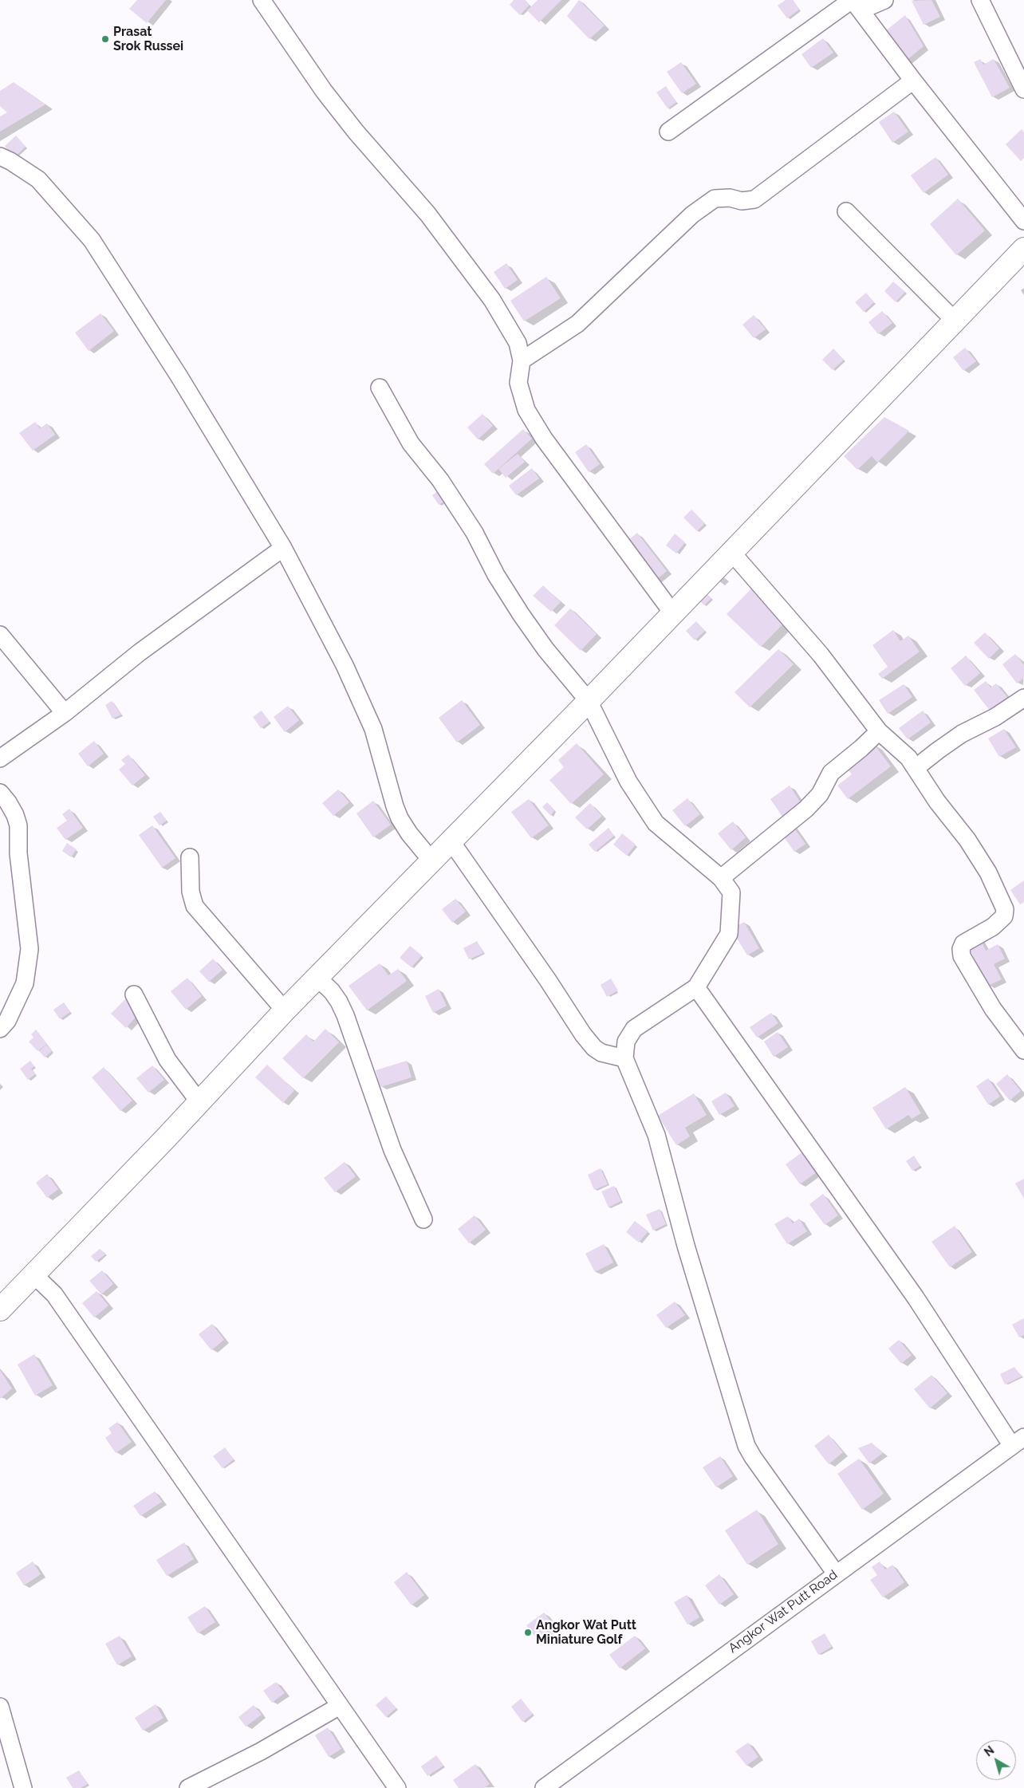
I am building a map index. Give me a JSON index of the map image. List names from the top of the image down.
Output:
{
  "streets": {
    "street": ["Angkor Wat Putt Road"]
  },
  "places": ["Prasat Srok Russei", "Angkor Wat Putt Miniature Golf"],
  "north": "top left"
}
